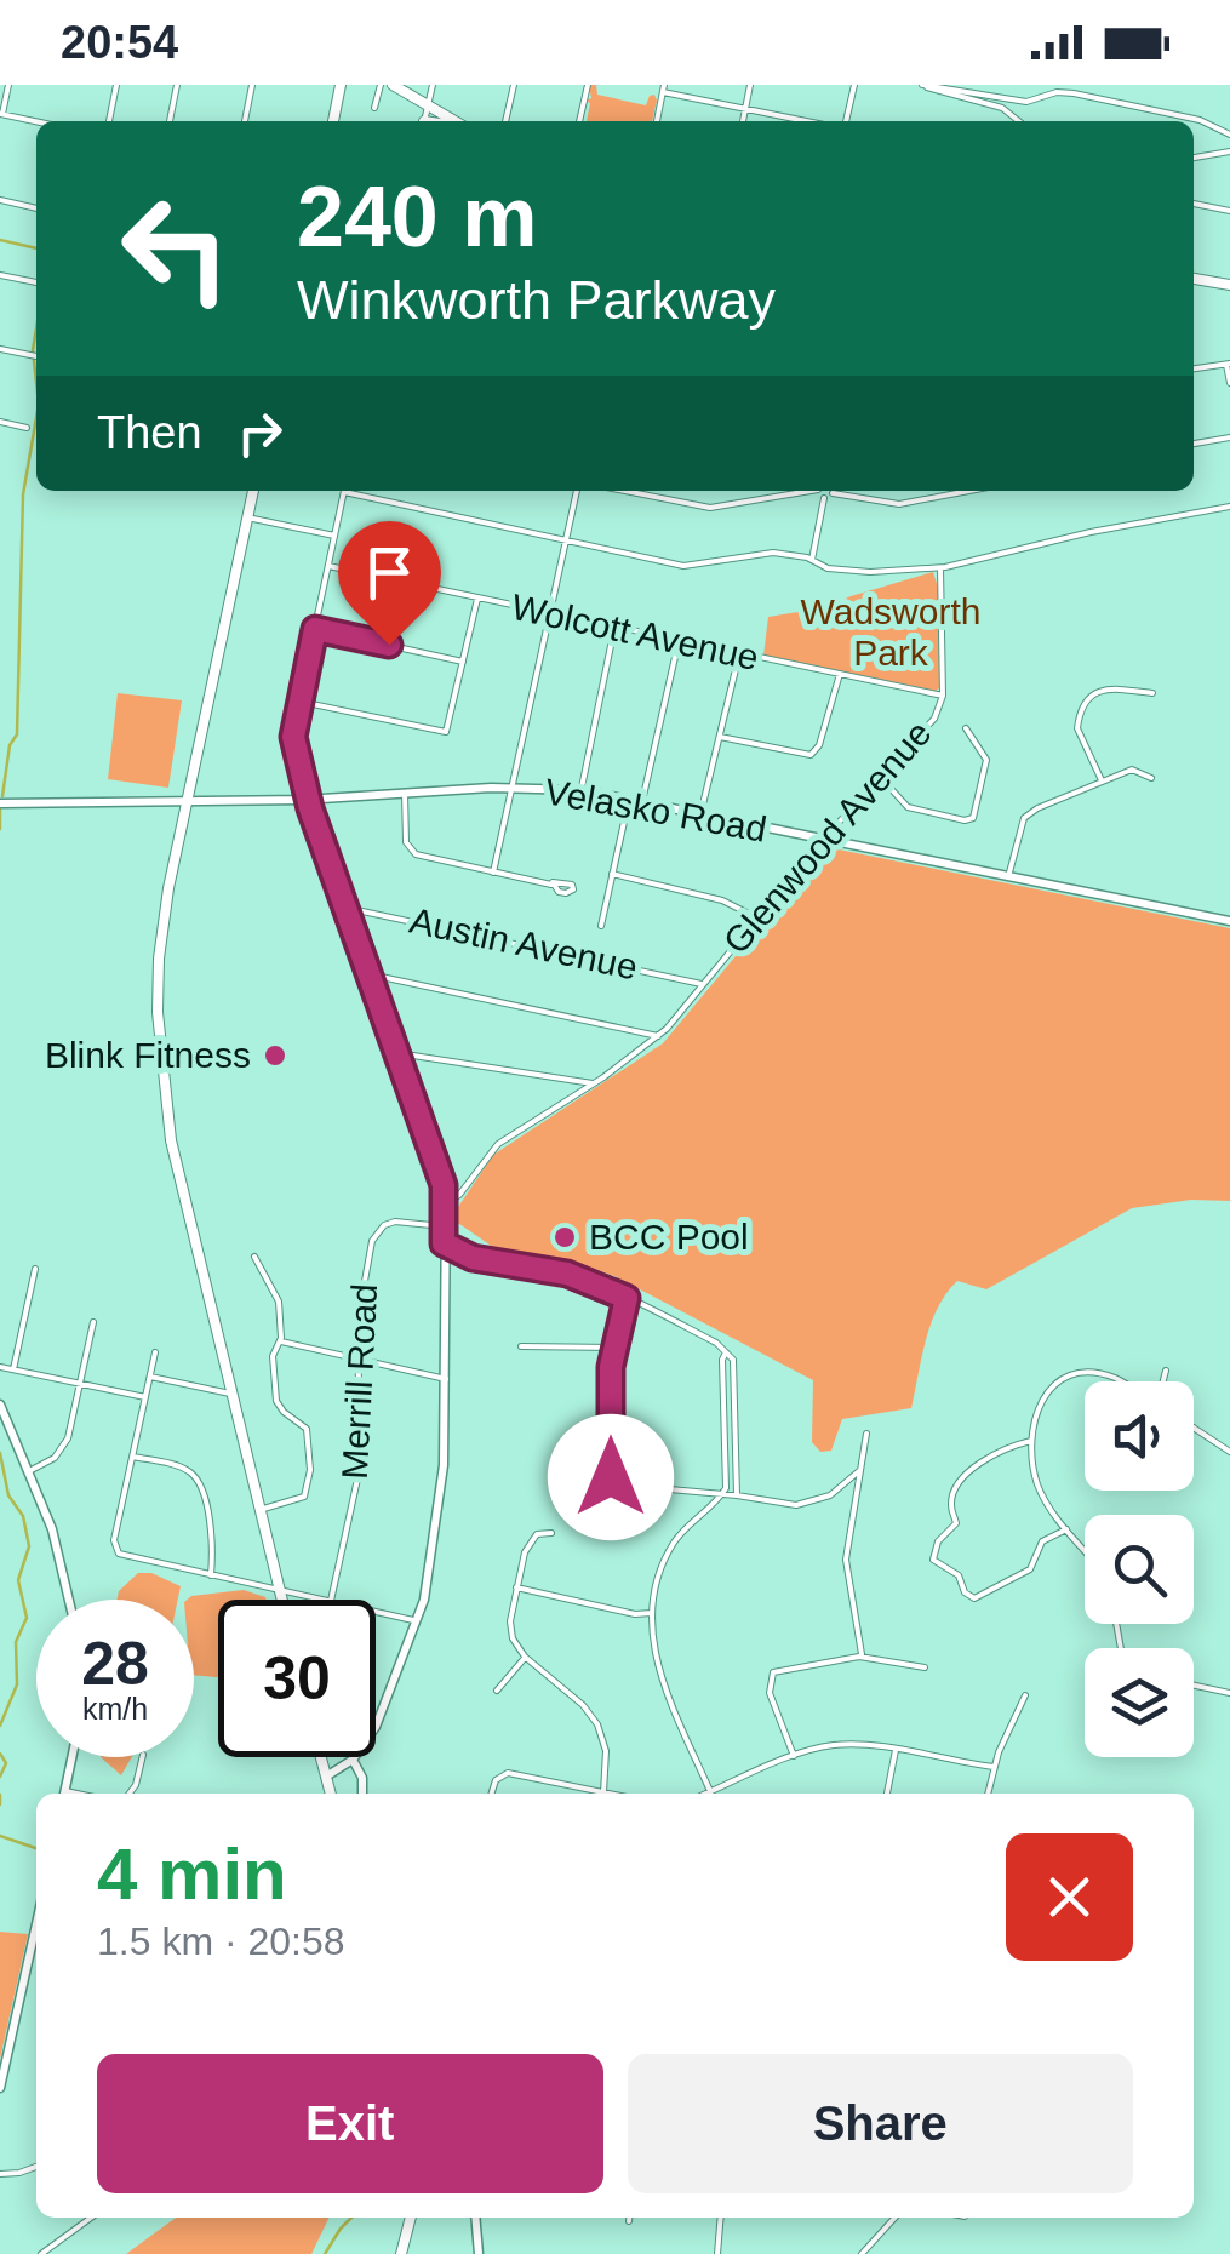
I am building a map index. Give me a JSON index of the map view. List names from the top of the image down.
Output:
{
  "streets": {
    "street": [
      "Wolcott Avenue",
      "Velasko Road",
      "Glenwood Avenue",
      "Austin Avenue",
      "Merrill Road"
    ]
  },
  "crossings": [
    ["Wolcott Avenue", "Glenwood Avenue"],
    ["Velasko Road", "Glenwood Avenue"],
    ["Glenwood Avenue", "Austin Avenue"]
  ],
  "parks": ["Wadsworth Park"],
  "places": ["Blink Fitness", "BCC Pool"],
  "page": {
    "status": "20:54",
    "turn": ["240 m", "Winkworth Parkway"],
    "then": "Then",
    "speed": "28 km/h",
    "limit": "30",
    "heading": ["4 min", "1.5 km · 20:58"],
    "buttons": ["Exit", "Share"]
  }
}
